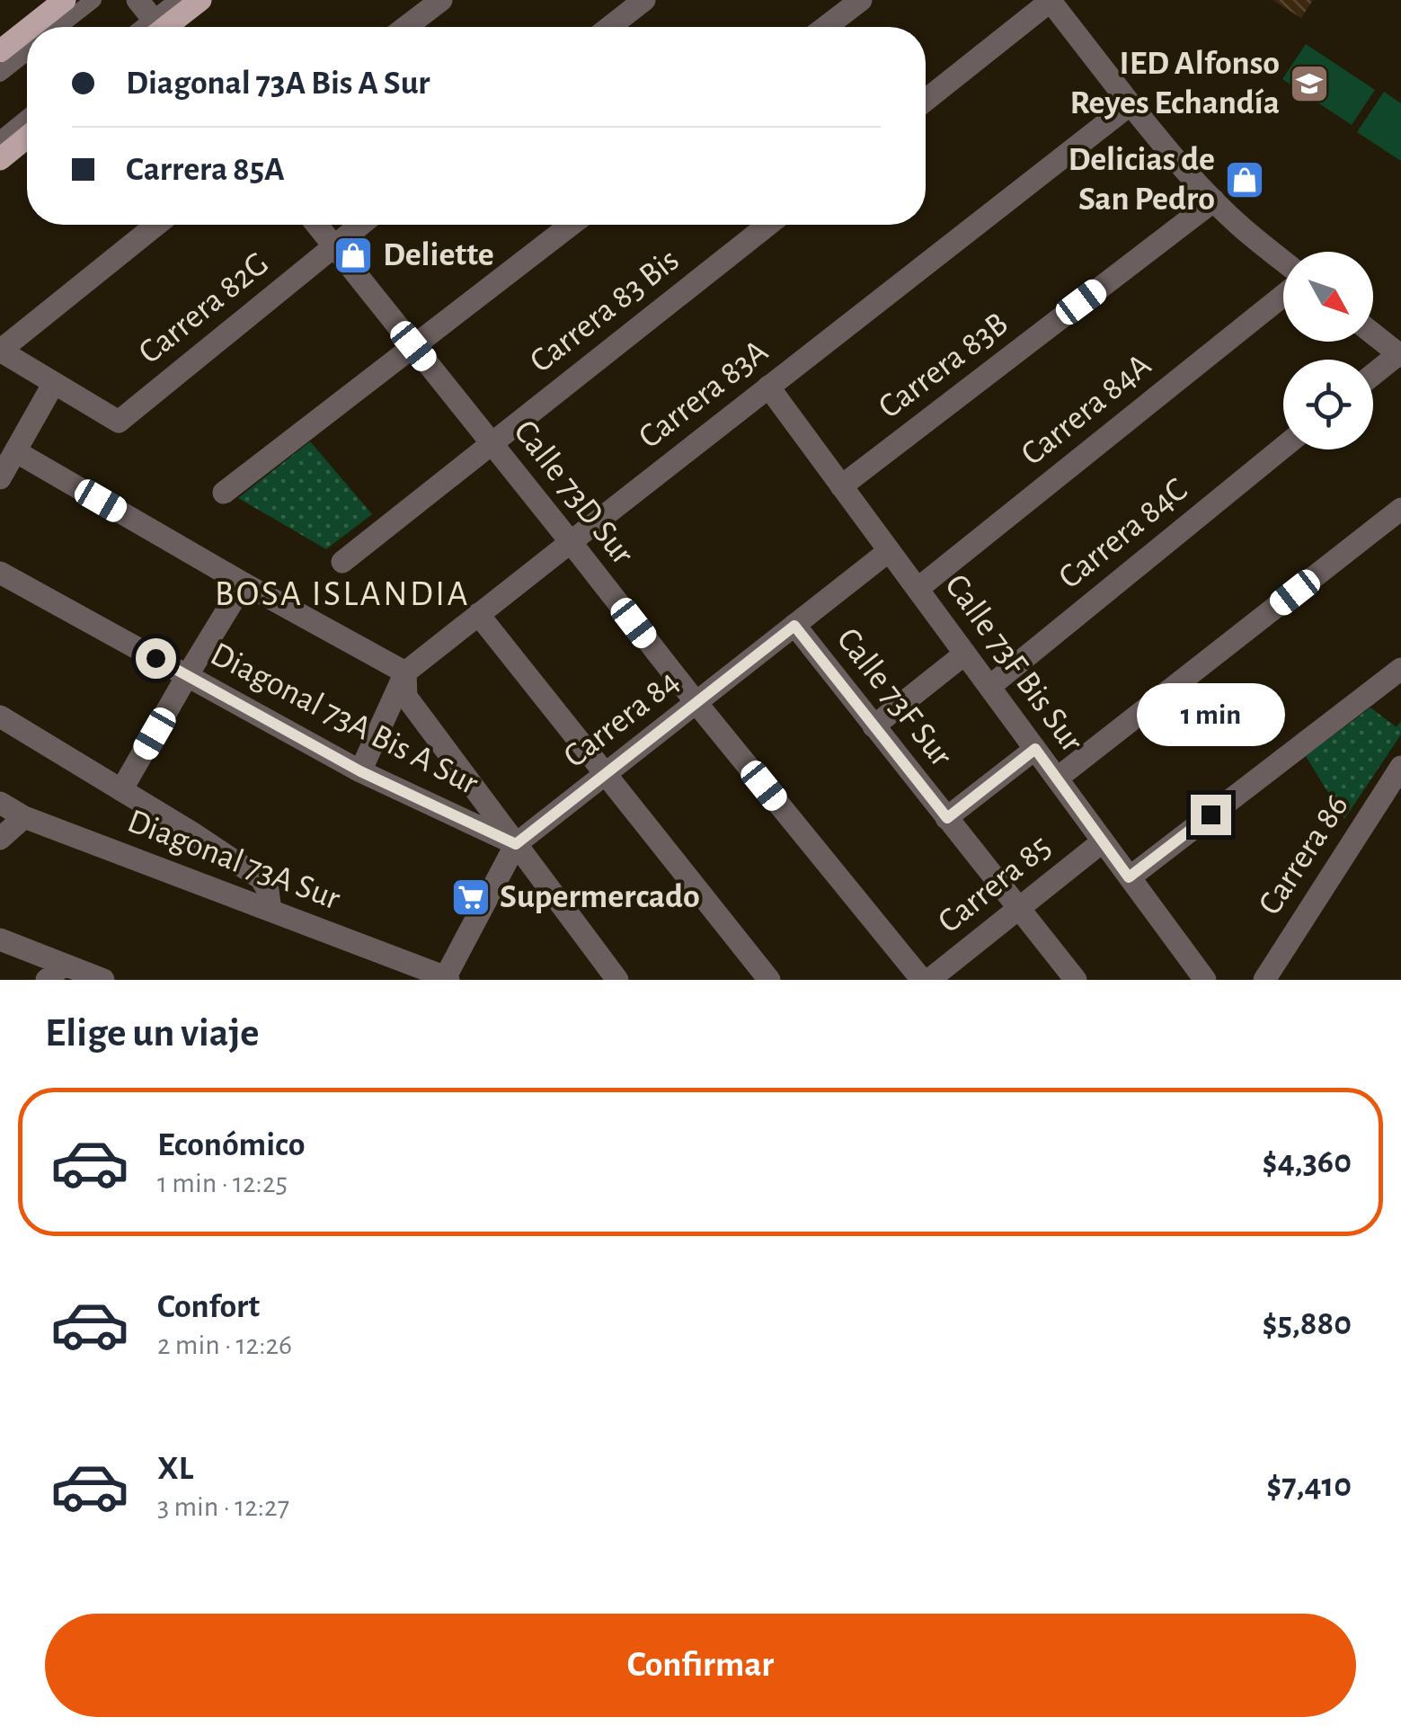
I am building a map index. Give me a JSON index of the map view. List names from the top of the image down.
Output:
{
  "streets": {
    "street": [
      "Carrera 82G",
      "Carrera 83 Bis",
      "Carrera 83B",
      "Carrera 83A",
      "Carrera 84A",
      "Calle 73D Sur",
      "Carrera 84C",
      "Calle 73F Bis Sur",
      "Calle 73F Sur",
      "Diagonal 73A Bis A Sur",
      "Carrera 84",
      "Carrera 86",
      "Diagonal 73A Sur",
      "Carrera 85"
    ]
  },
  "crossings": [
    ["Carrera 82G", "Calle 73D Sur"],
    ["Carrera 83 Bis", "Calle 73D Sur"],
    ["Carrera 83B", "Calle 73F Bis Sur"],
    ["Carrera 83A", "Calle 73D Sur"],
    ["Carrera 83A", "Calle 73F Bis Sur"],
    ["Carrera 83A", "Diagonal 73A Bis A Sur"],
    ["Carrera 84A", "Calle 73F Bis Sur"],
    ["Calle 73D Sur", "Carrera 84"],
    ["Carrera 84C", "Calle 73F Bis Sur"],
    ["Calle 73F Bis Sur", "Carrera 84"],
    ["Calle 73F Bis Sur", "Carrera 85"],
    ["Calle 73F Sur", "Carrera 84"],
    ["Calle 73F Sur", "Carrera 85"],
    ["Diagonal 73A Bis A Sur", "Carrera 84"],
    ["Carrera 84", "Diagonal 73A Sur"]
  ],
  "districts": ["BOSA ISLANDIA"],
  "places": {
    "school or university": ["IED Alfonso Reyes Echandía"],
    "shop": ["Delicias de San Pedro", "Deliette"],
    "supermarket": ["Supermercado"]
  },
  "north": "bottom right",
  "page": {
    "banner": ["Diagonal 73A Bis A Sur", "Carrera 85A"],
    "bubble": "1 min",
    "heading": "Elige un viaje",
    "list": [
      {
        "name": "Económico",
        "note": "1 min · 12:25",
        "value": "$4,360"
      },
      {
        "name": "Confort",
        "note": "2 min · 12:26",
        "value": "$5,880"
      },
      {
        "name": "XL",
        "note": "3 min · 12:27",
        "value": "$7,410"
      }
    ],
    "buttons": "Confirmar"
  }
}
